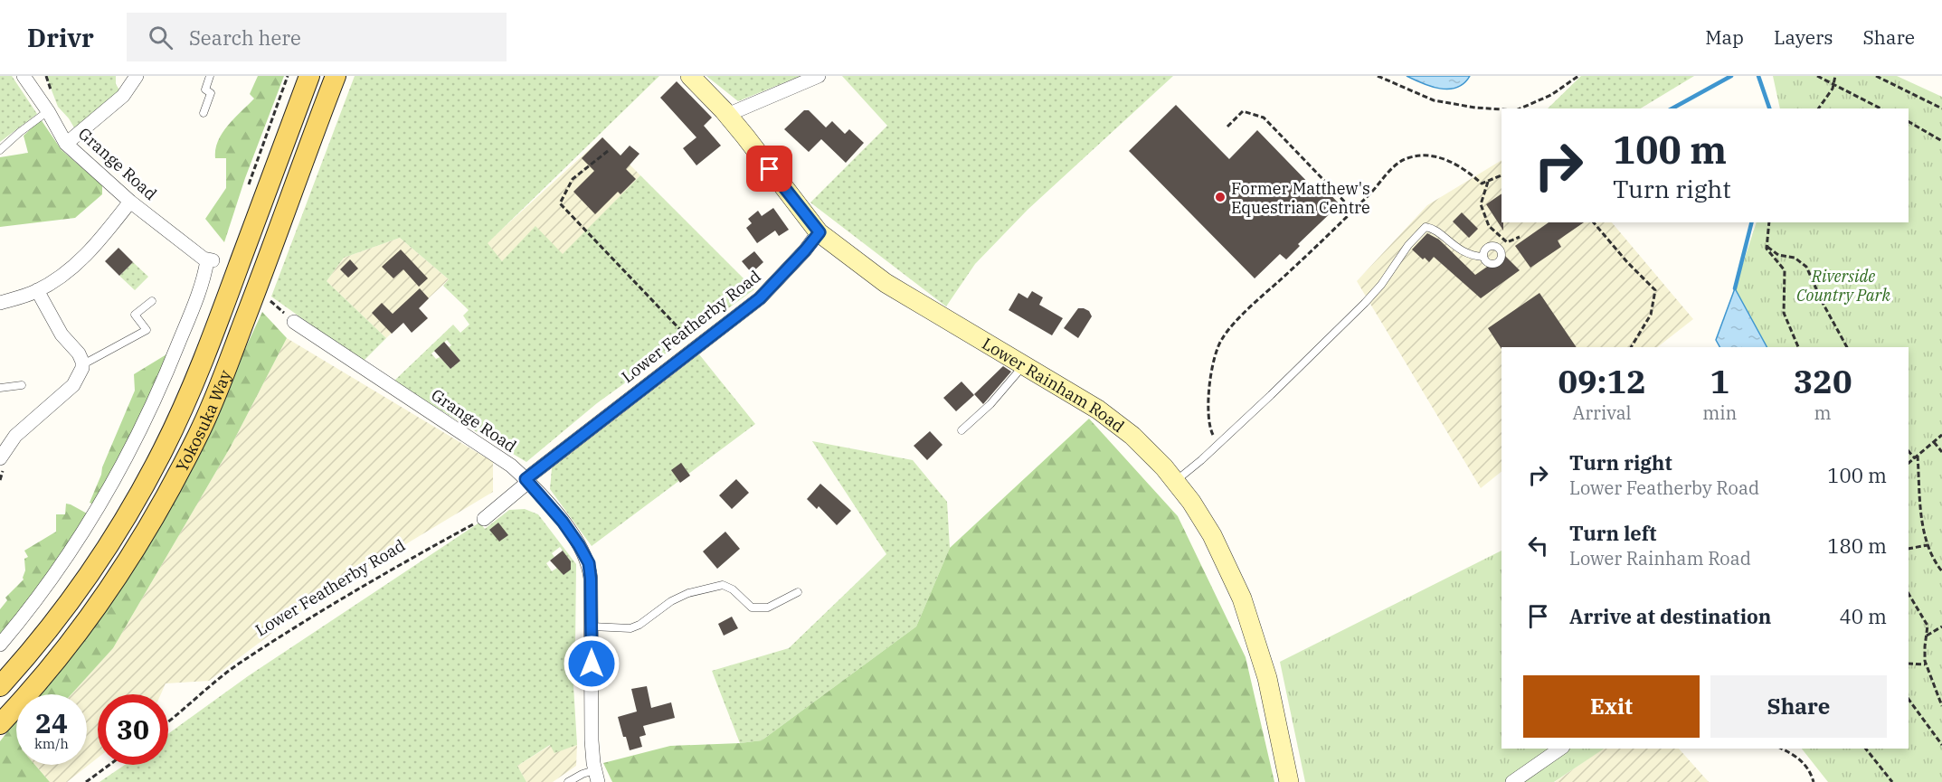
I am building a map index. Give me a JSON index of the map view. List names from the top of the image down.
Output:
{
  "streets": {
    "main road": ["Lower Rainham Road", "Yokosuka Way"],
    "street": ["Grange Road", "Lower Featherby Road"]
  },
  "crossings": [
    ["Grange Road", "Lower Featherby Road"],
    ["Lower Featherby Road", "Lower Rainham Road"]
  ],
  "parks": ["Riverside Country Park"],
  "places": ["Former Matthew's Equestrian Centre"],
  "page": {
    "header": "Drivr",
    "search": "Search here",
    "nav": ["Map", "Layers", "Share"],
    "turn": ["100 m", "Turn right"],
    "eta": [
      "09:12",
      "Arrival",
      "1",
      "min",
      "320",
      "m"
    ],
    "list": [
      {
        "name": "Turn right",
        "note": "Lower Featherby Road",
        "value": "100 m"
      },
      {
        "name": "Turn left",
        "note": "Lower Rainham Road",
        "value": "180 m"
      },
      {
        "name": "Arrive at destination",
        "value": "40 m"
      }
    ],
    "buttons": ["Exit", "Share"],
    "speed": "24 km/h",
    "limit": "30"
  }
}
